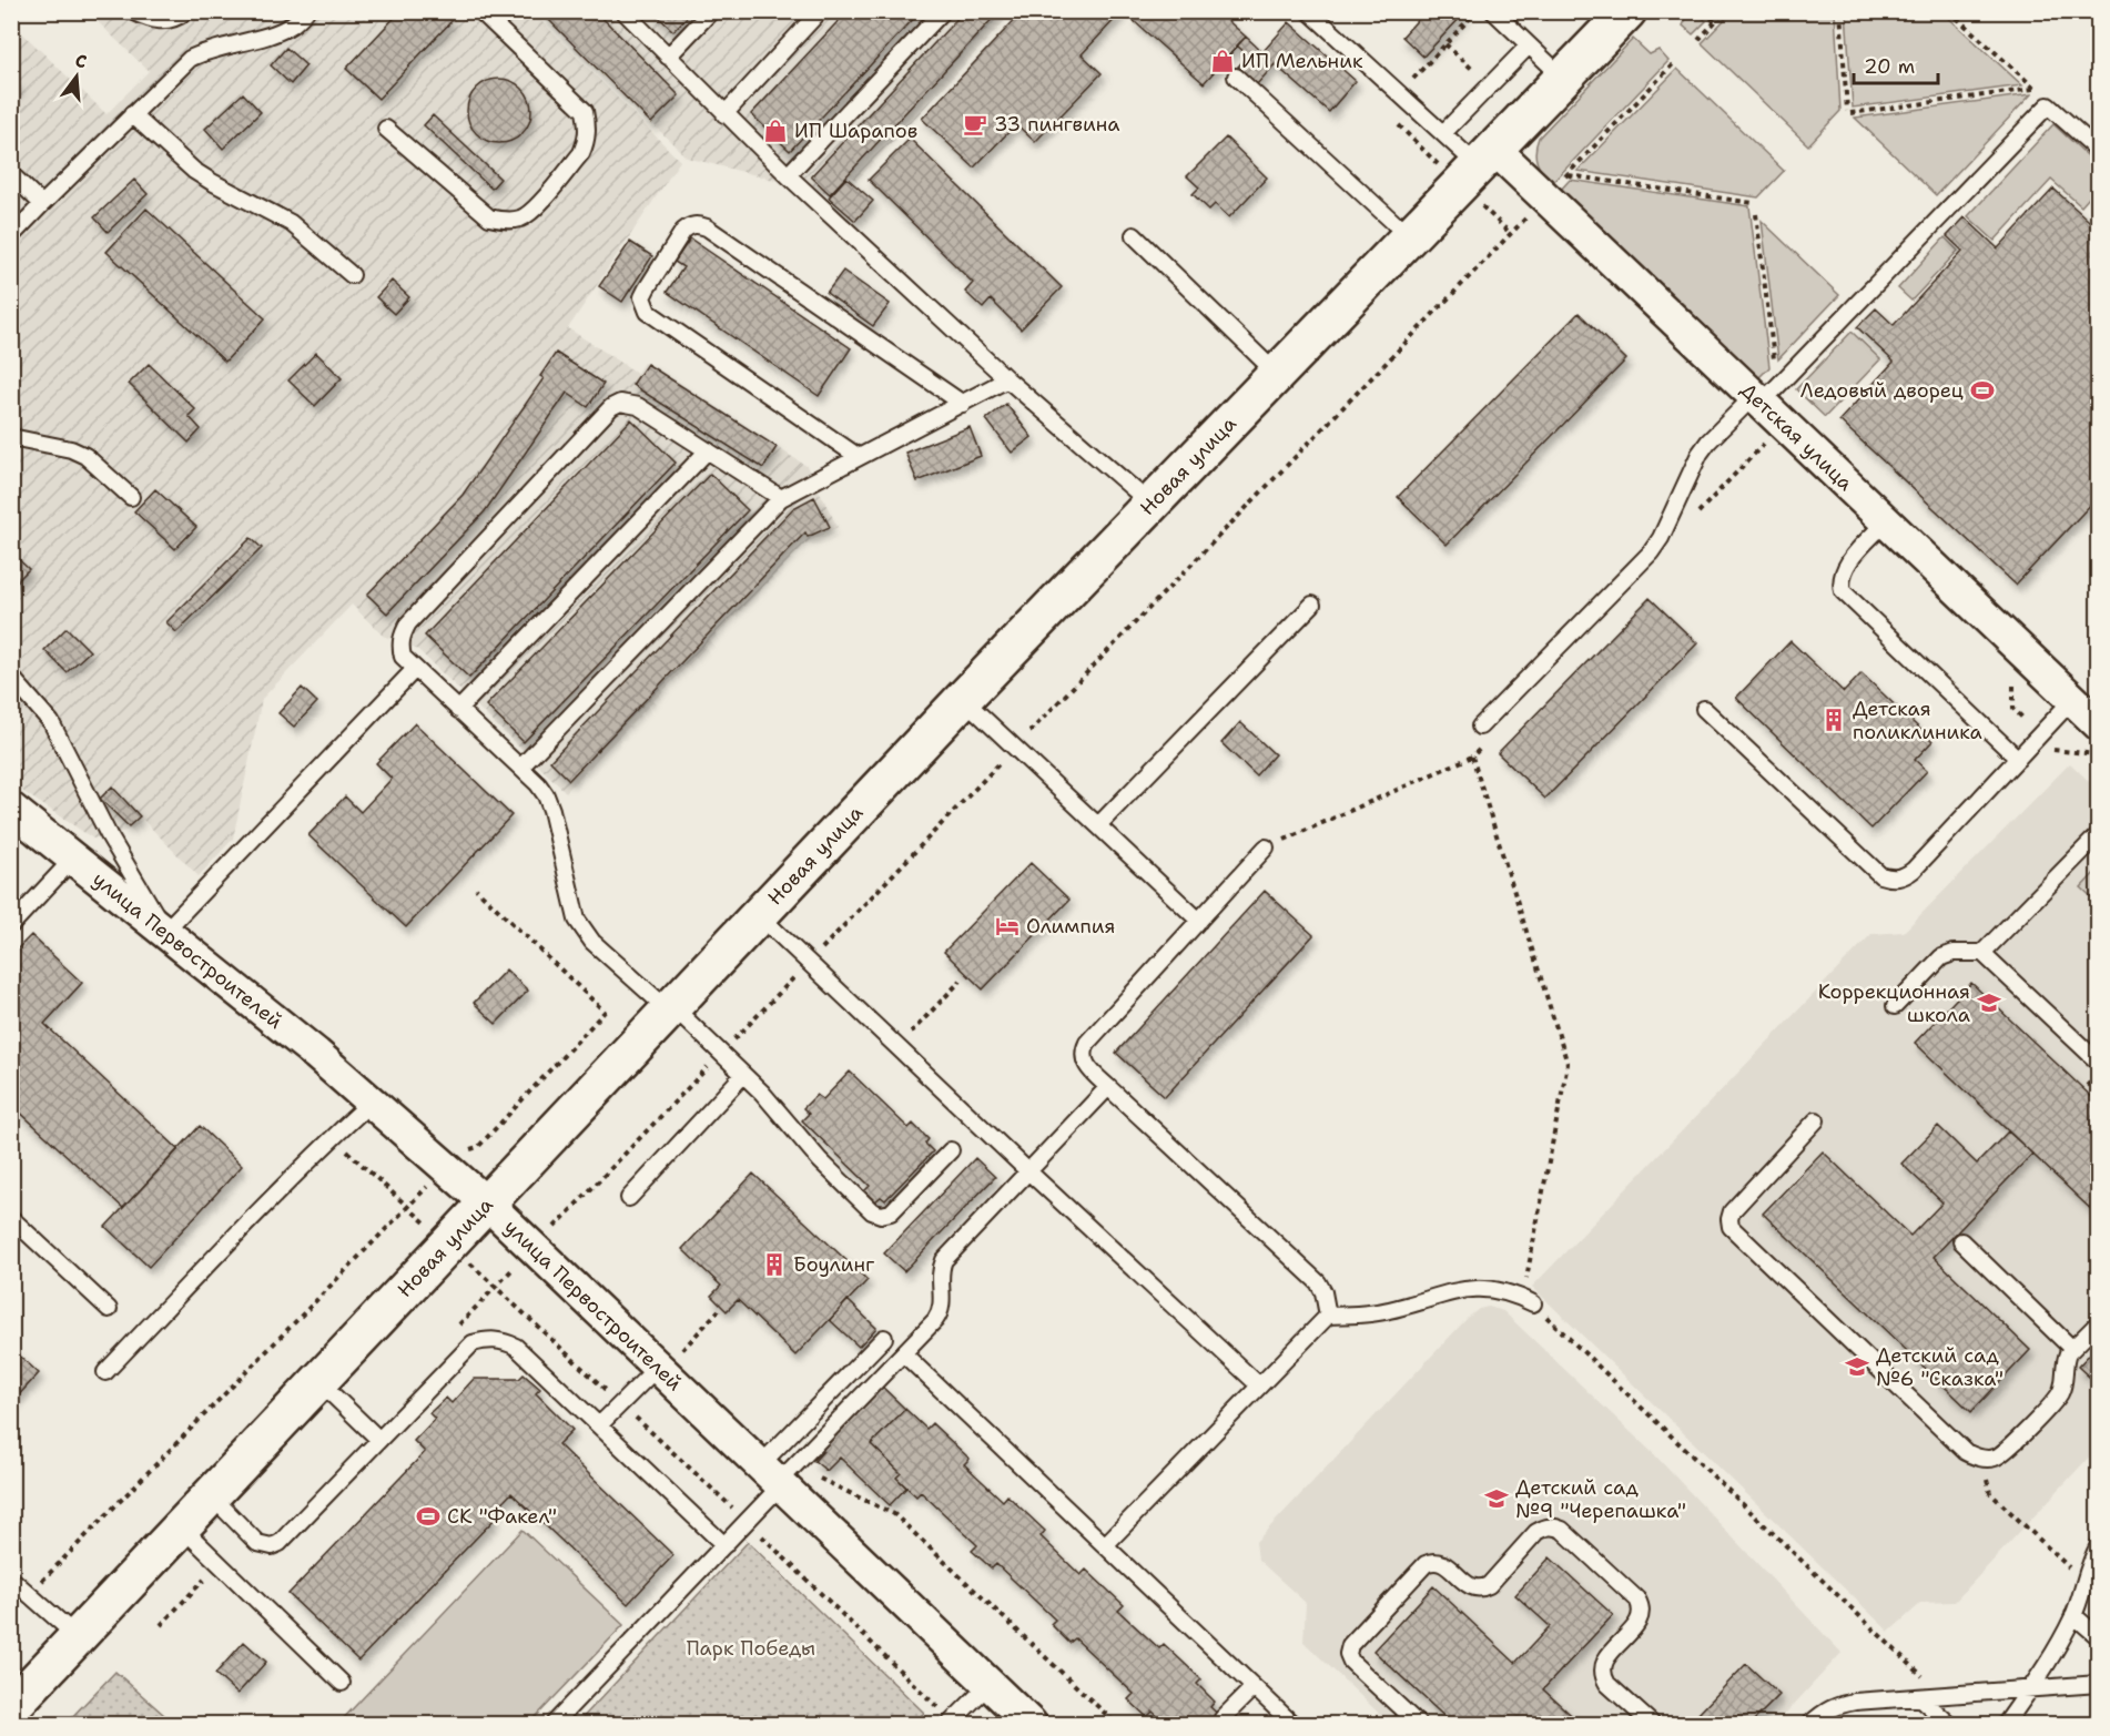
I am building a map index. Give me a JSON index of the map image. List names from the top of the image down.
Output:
{
  "streets": {
    "street": ["Детская улица", "Новая улица", "улица Первостроителей"]
  },
  "crossings": [
    ["Детская улица", "Новая улица"],
    ["Новая улица", "улица Первостроителей"]
  ],
  "parks": ["Парк Победы"],
  "places": {
    "shop": ["ИП Мельник", "ИП Шарапов"],
    "cafe": ["33 пингвина"],
    "sports": ["Ледовый дворец", "СК \"Факел\""],
    "building": ["Детская поликлиника", "Боулинг"],
    "hotel": ["Олимпия"],
    "school or university": ["Коррекционная школа", "Детский сад №6 \"Сказка\"", "Детский сад №9 \"Черепашка\""]
  },
  "scale_bar": "20 m",
  "north": "top"
}
